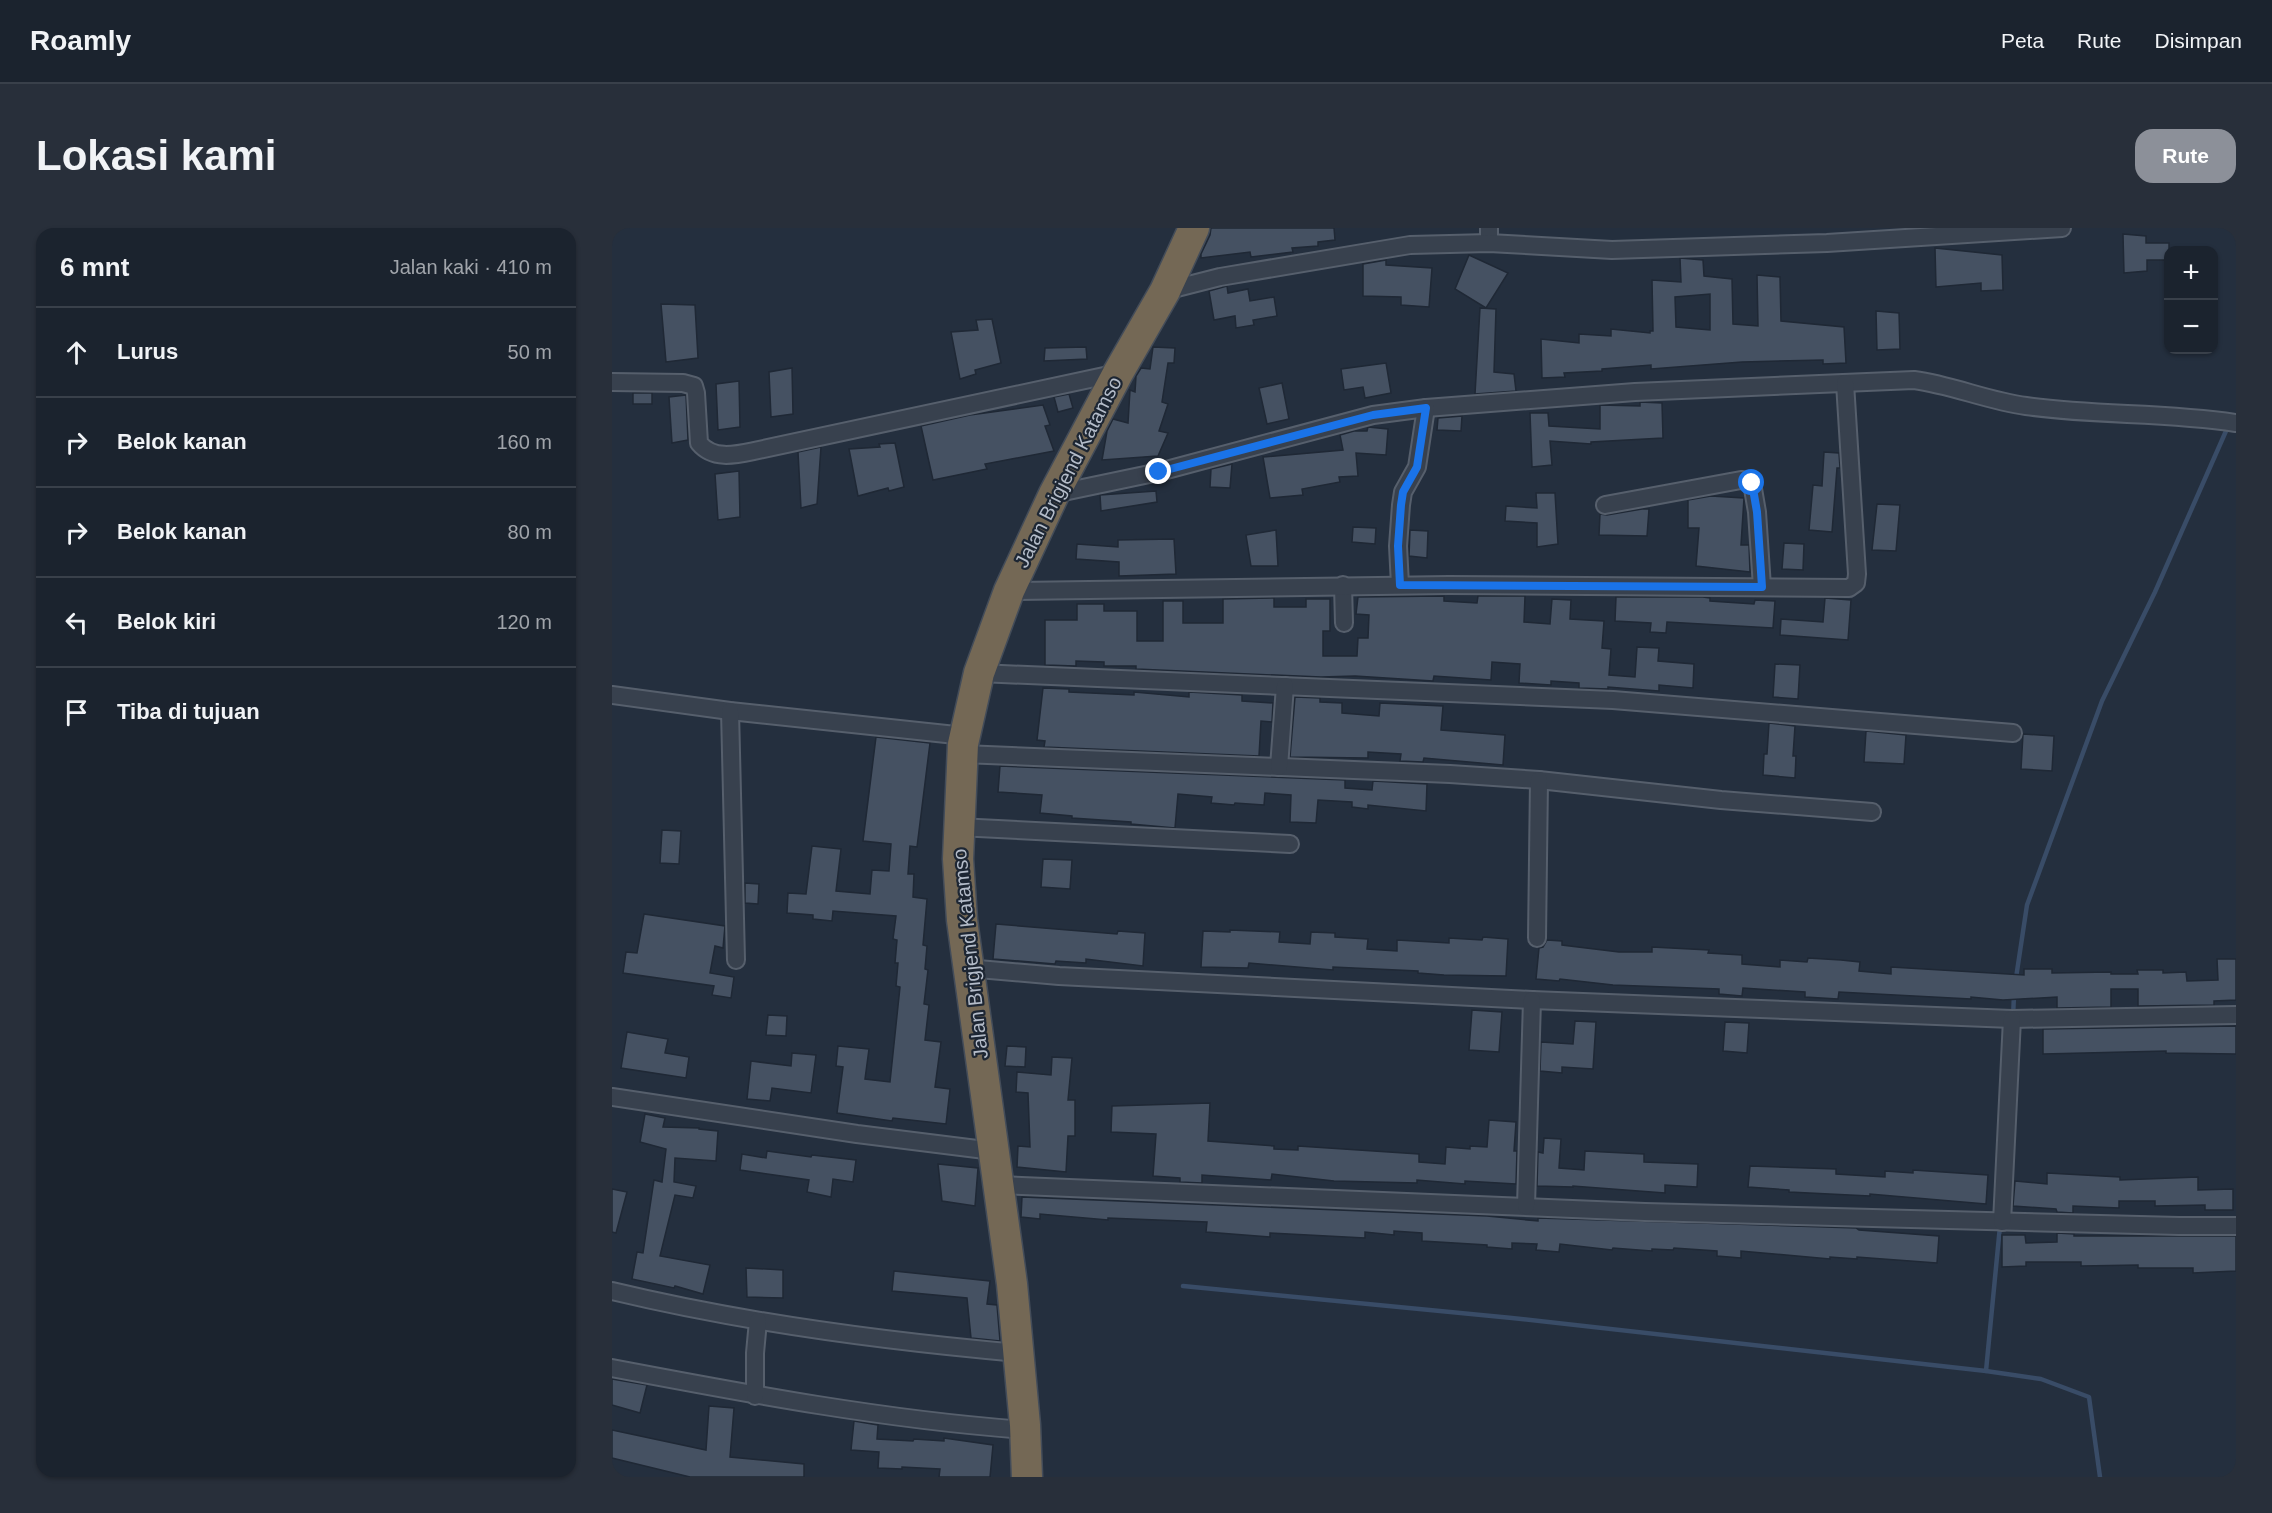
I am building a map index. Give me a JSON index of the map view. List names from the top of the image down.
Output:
{
  "streets": {
    "highway": ["Jalan Brigjend Katamso"]
  },
  "page": {
    "header": "Roamly",
    "nav": ["Peta", "Rute", "Disimpan"],
    "buttons": "Rute",
    "title": "Lokasi kami",
    "heading": ["6 mnt", "Jalan kaki · 410 m"],
    "map_buttons": ["+", "−"],
    "list": [
      ["Lurus", "50 m"],
      ["Belok kanan", "160 m"],
      ["Belok kanan", "80 m"],
      ["Belok kiri", "120 m"],
      "Tiba di tujuan"
    ]
  }
}
